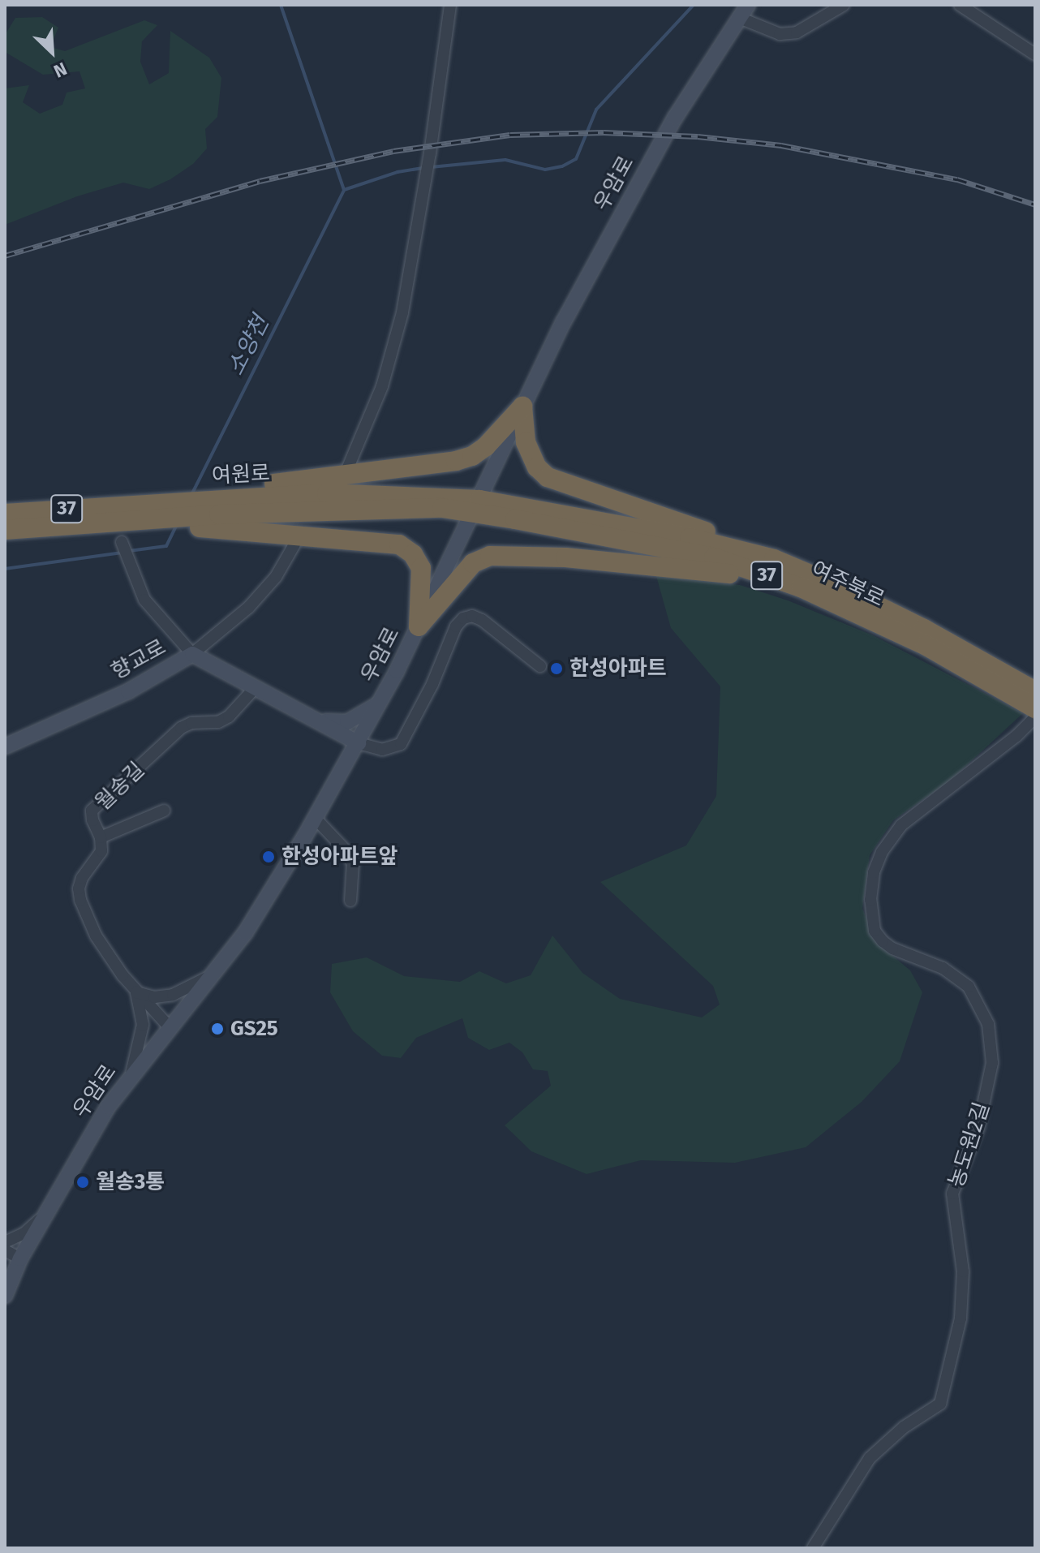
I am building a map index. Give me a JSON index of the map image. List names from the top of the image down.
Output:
{
  "streets": {
    "highway": ["여원로", "37", "여주북로"],
    "main road": ["우암로", "향교로"],
    "street": ["월송길", "농도원2길"]
  },
  "crossings": [
    ["우암로", "여원로"],
    ["우암로", "여주북로"],
    ["우암로", "향교로"],
    ["우암로", "월송길"],
    ["여원로", "여주북로"],
    ["향교로", "월송길"]
  ],
  "water": ["소양천"],
  "places": [
    "한성아파트",
    "한성아파트앞",
    "GS25",
    "월송3통"
  ],
  "north": "bottom right"
}
